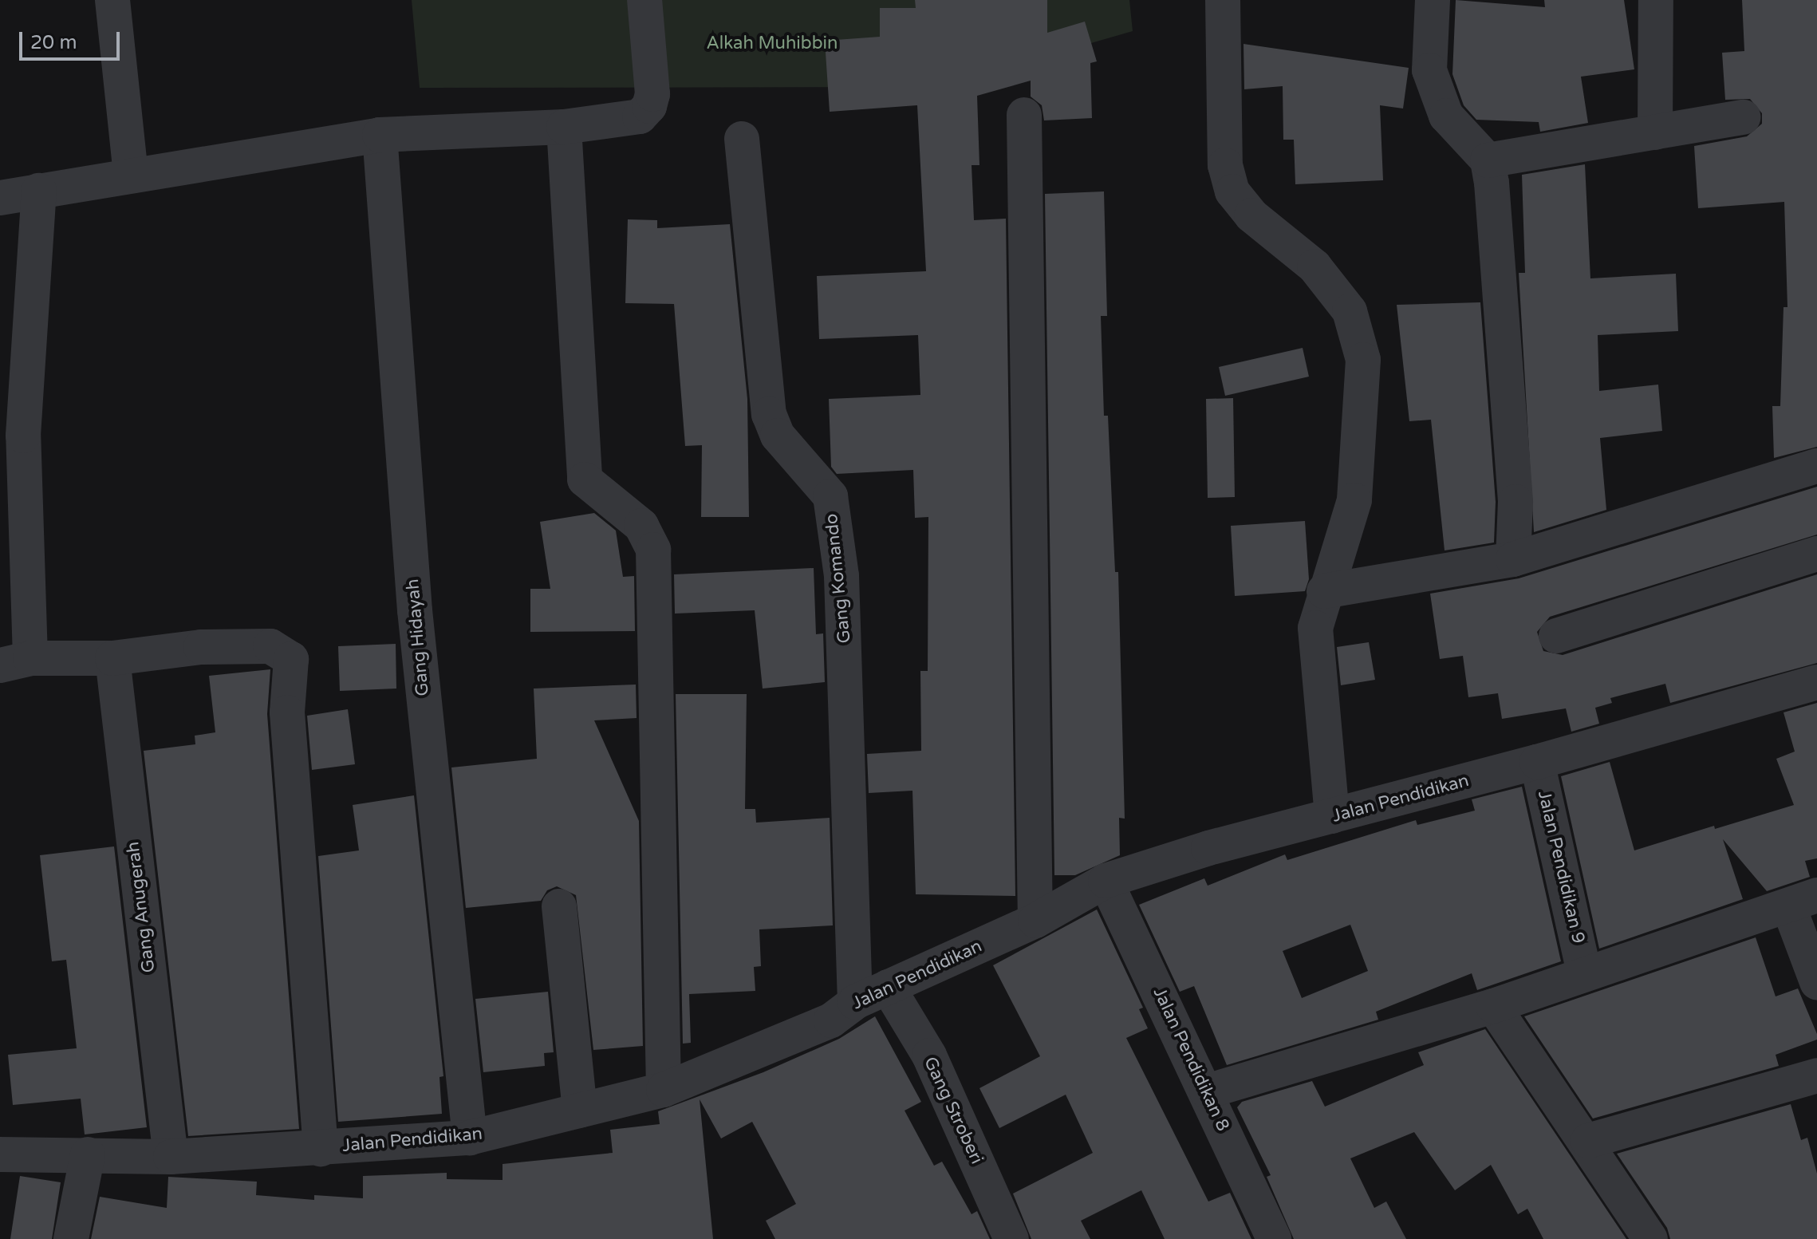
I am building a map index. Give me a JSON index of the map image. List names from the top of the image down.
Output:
{
  "streets": {
    "street": [
      "Gang Komando",
      "Gang Hidayah",
      "Jalan Pendidikan",
      "Jalan Pendidikan 9",
      "Gang Anugerah",
      "Jalan Pendidikan 8",
      "Gang Stroberi"
    ]
  },
  "crossings": [
    ["Gang Komando", "Jalan Pendidikan"],
    ["Gang Hidayah", "Jalan Pendidikan"],
    ["Jalan Pendidikan", "Jalan Pendidikan 9"],
    ["Jalan Pendidikan", "Gang Anugerah"],
    ["Jalan Pendidikan", "Jalan Pendidikan 8"],
    ["Jalan Pendidikan", "Gang Stroberi"]
  ],
  "parks": ["Alkah Muhibbin"],
  "scale_bar": "20 m"
}
